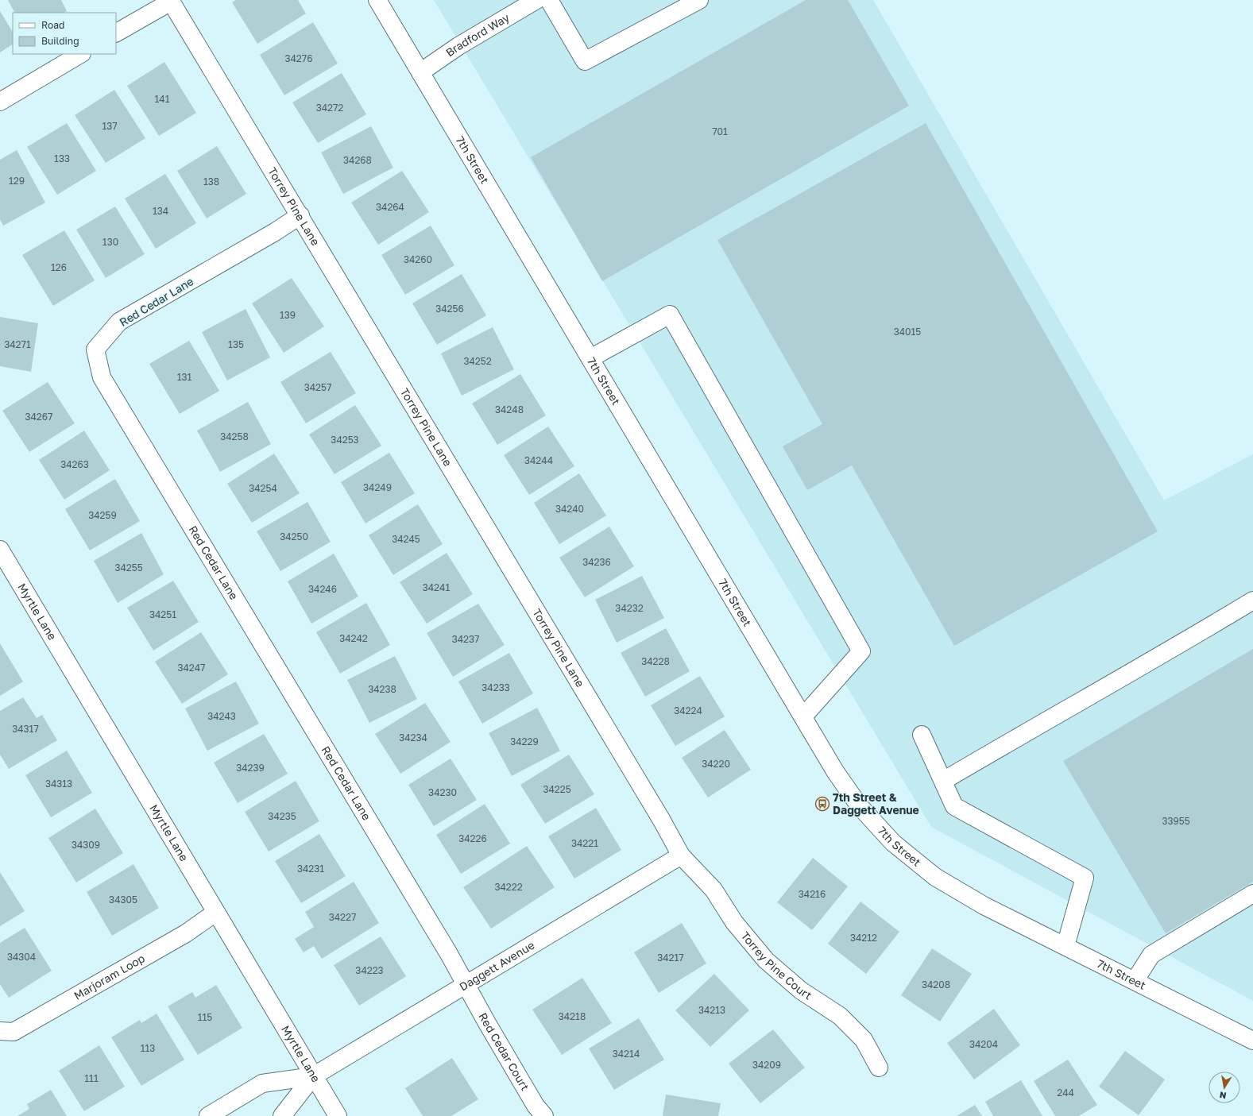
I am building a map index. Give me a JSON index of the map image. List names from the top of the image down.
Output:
{
  "streets": {
    "street": [
      "Bradford Way",
      "7th Street",
      "Torrey Pine Lane",
      "Red Cedar Lane",
      "Myrtle Lane",
      "Torrey Pine Court",
      "Daggett Avenue",
      "Marjoram Loop",
      "Red Cedar Court"
    ]
  },
  "crossings": [
    ["Bradford Way", "7th Street"],
    ["Torrey Pine Lane", "Red Cedar Lane"],
    ["Torrey Pine Lane", "Torrey Pine Court"],
    ["Torrey Pine Lane", "Daggett Avenue"],
    ["Red Cedar Lane", "Daggett Avenue"],
    ["Red Cedar Lane", "Red Cedar Court"],
    ["Myrtle Lane", "Daggett Avenue"],
    ["Myrtle Lane", "Marjoram Loop"],
    ["Torrey Pine Court", "Daggett Avenue"],
    ["Daggett Avenue", "Red Cedar Court"]
  ],
  "places": {
    "bus stop": ["7th Street & Daggett Avenue"]
  },
  "house_numbers": [
    "34276",
    "141",
    "34272",
    "137",
    "701",
    "133",
    "34268",
    "129",
    "138",
    "34264",
    "134",
    "130",
    "34260",
    "126",
    "34256",
    "139",
    "34015",
    "34271",
    "135",
    "34252",
    "131",
    "34257",
    "34248",
    "34267",
    "34258",
    "34253",
    "34244",
    "34263",
    "34249",
    "34254",
    "34240",
    "34259",
    "34250",
    "34245",
    "34236",
    "34255",
    "34241",
    "34246",
    "34232",
    "34251",
    "34242",
    "34237",
    "34228",
    "34247",
    "34233",
    "34238",
    "34224",
    "34243",
    "34317",
    "34234",
    "34229",
    "34220",
    "34239",
    "34313",
    "34225",
    "34230",
    "34235",
    "33955",
    "34226",
    "34221",
    "34309",
    "34231",
    "34222",
    "34216",
    "34305",
    "34227",
    "34212",
    "34304",
    "34217",
    "34223",
    "34208",
    "34213",
    "34218",
    "115",
    "34204",
    "113",
    "34214",
    "34209",
    "111",
    "244"
  ],
  "legend": ["Road", "Building"],
  "north": "bottom"
}
